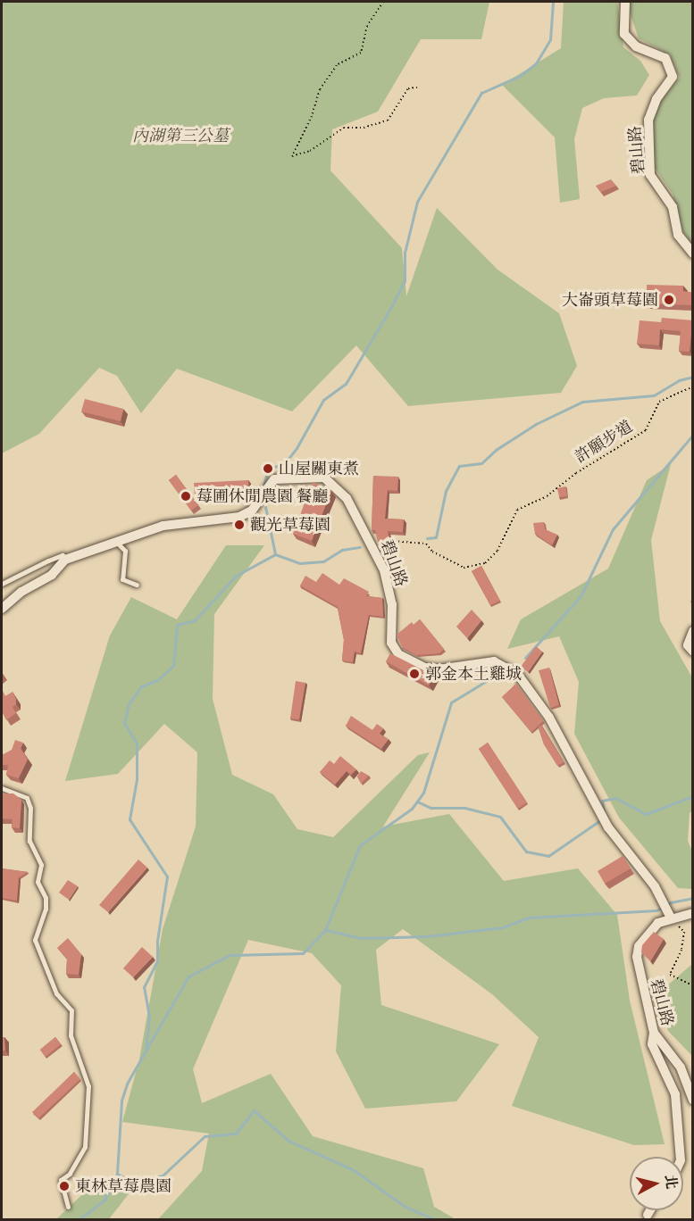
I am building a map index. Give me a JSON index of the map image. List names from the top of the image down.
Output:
{
  "streets": {
    "street": ["碧山路"],
    "path": ["許願步道"]
  },
  "crossings": [
    ["碧山路", "許願步道"]
  ],
  "parks": ["內湖第三公墓"],
  "places": [
    "大崙頭草莓園",
    "山屋關東煮",
    "莓圃休閒農園 餐廳",
    "觀光草莓園",
    "郭金本土雞城",
    "東林草莓農園"
  ],
  "north": "right"
}
